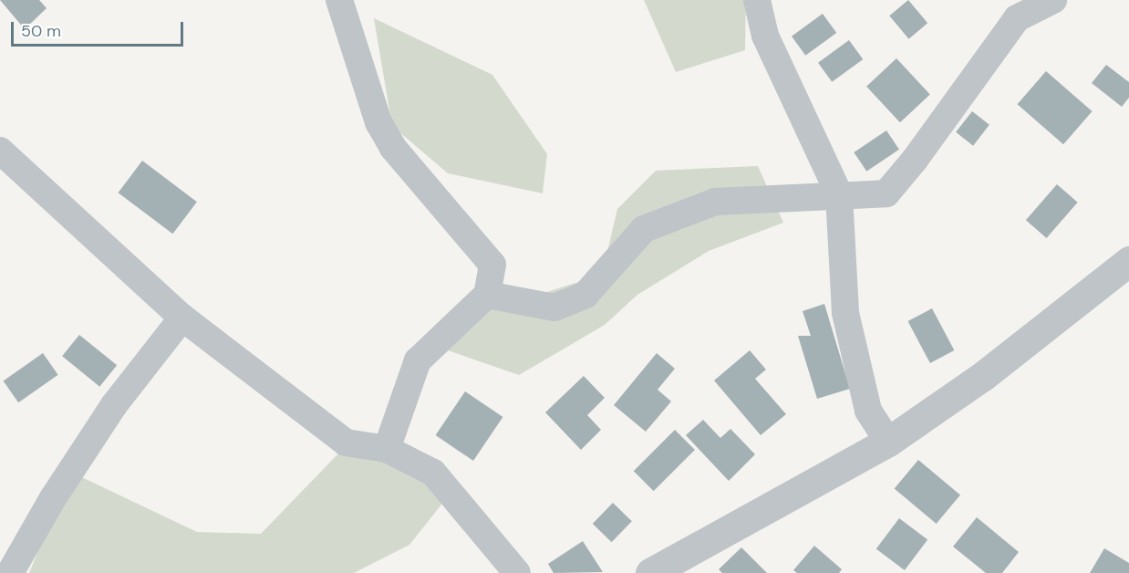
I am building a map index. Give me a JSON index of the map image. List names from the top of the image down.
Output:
{
  "scale_bar": "50 m"
}
